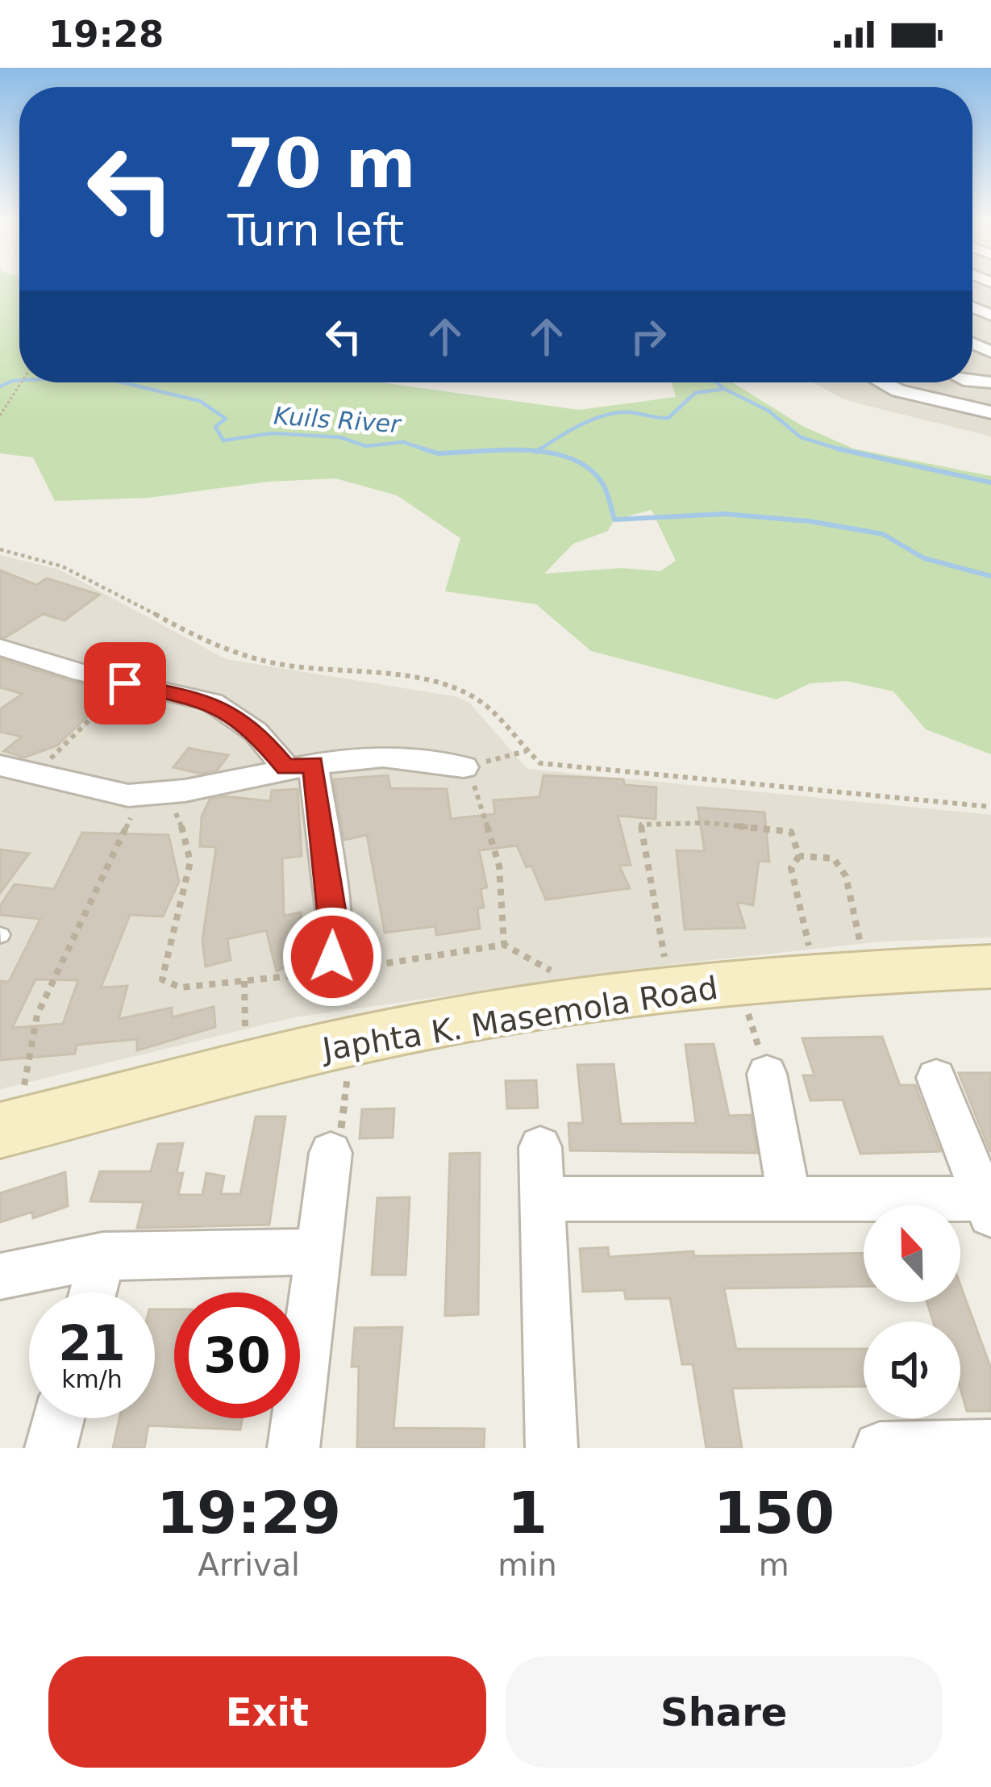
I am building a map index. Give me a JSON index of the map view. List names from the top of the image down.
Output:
{
  "streets": {
    "main road": ["Japhta K. Masemola Road"]
  },
  "water": ["Kuils River"],
  "north": "top",
  "page": {
    "status": "19:28",
    "turn": ["70 m", "Turn left"],
    "speed": "21 km/h",
    "limit": "30",
    "eta": [
      "19:29",
      "Arrival",
      "1",
      "min",
      "150",
      "m"
    ],
    "buttons": ["Exit", "Share"]
  }
}
